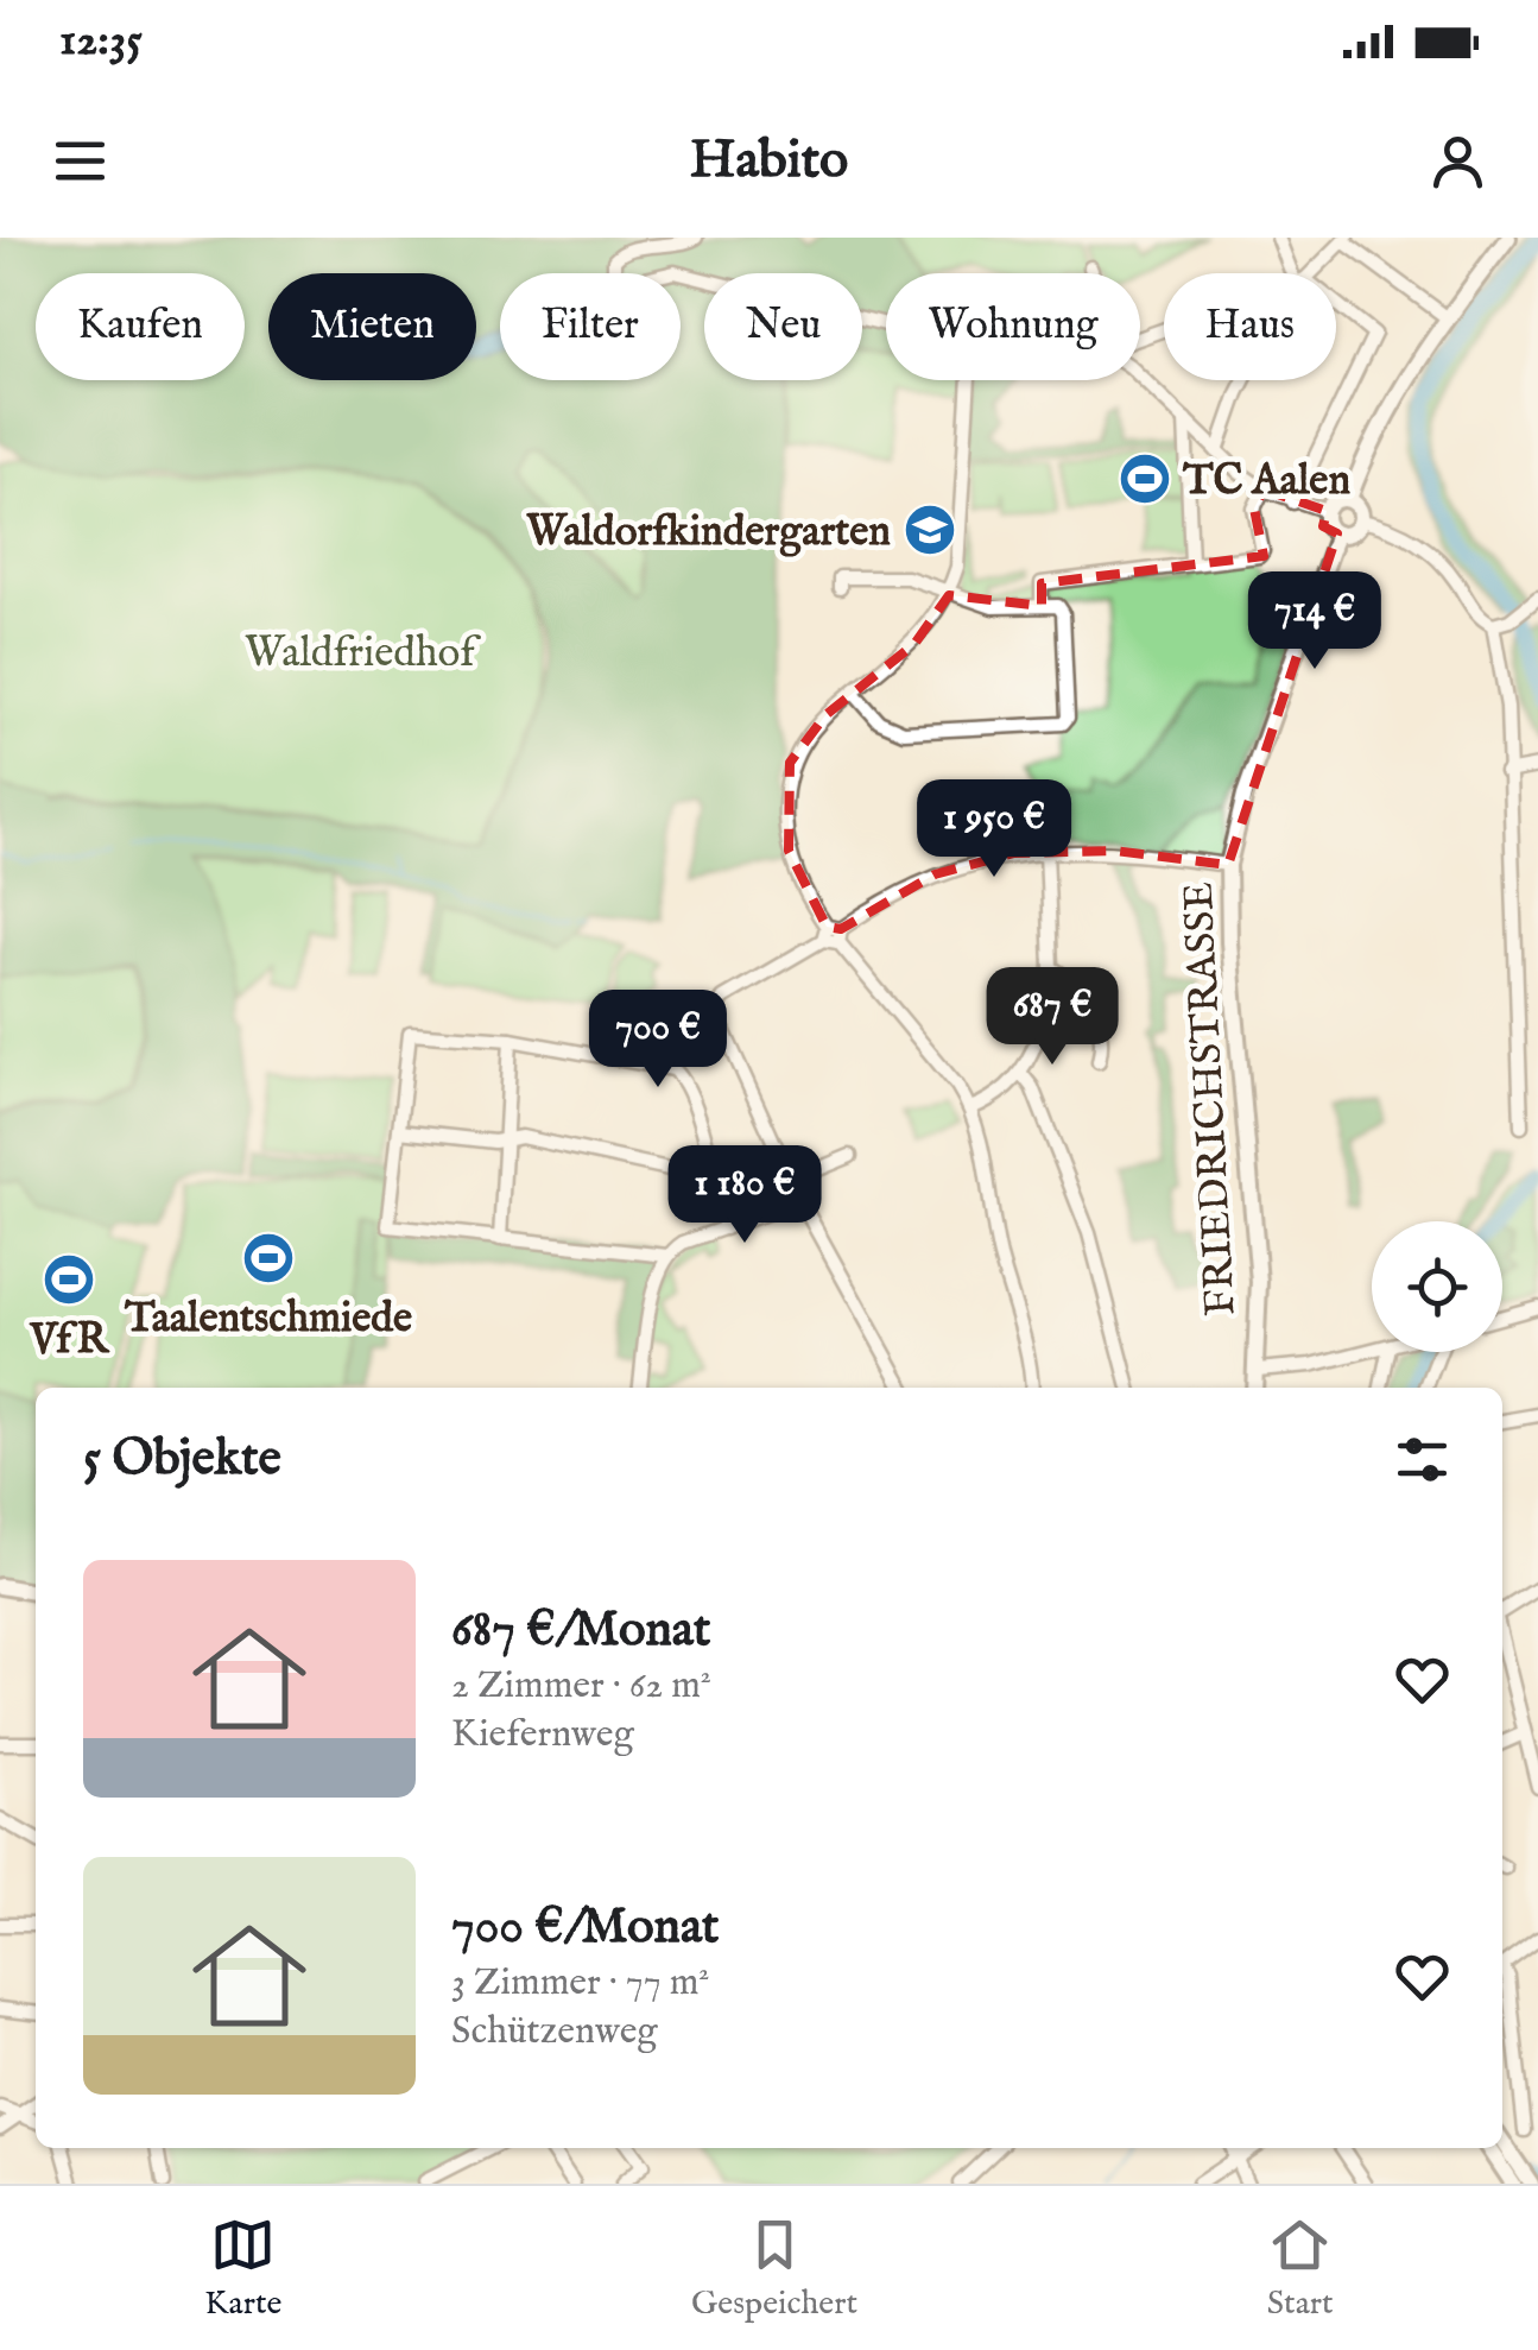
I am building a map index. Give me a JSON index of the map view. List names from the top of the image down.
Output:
{
  "streets": {
    "main road": ["FRIEDRICHSTRASSE"]
  },
  "parks": ["Waldfriedhof"],
  "places": {
    "sports": ["TC Aalen", "Taalentschmiede", "VfR"],
    "school or university": ["Waldorfkindergarten"]
  },
  "page": {
    "status": "12:35",
    "header": "Habito",
    "chip": [
      "Kaufen",
      "Mieten",
      "Filter",
      "Neu",
      "Wohnung",
      "Haus"
    ],
    "price": [
      "714 €",
      "1 950 €",
      "687 €",
      "700 €",
      "1 180 €"
    ],
    "heading": "5 Objekte",
    "list": [
      {
        "name": "687 €/Monat",
        "note": "2 Zimmer · 62 m² · Kiefernweg"
      },
      {
        "name": "700 €/Monat",
        "note": "3 Zimmer · 77 m² · Schützenweg"
      }
    ],
    "tabs": ["Karte", "Gespeichert", "Start"]
  }
}
